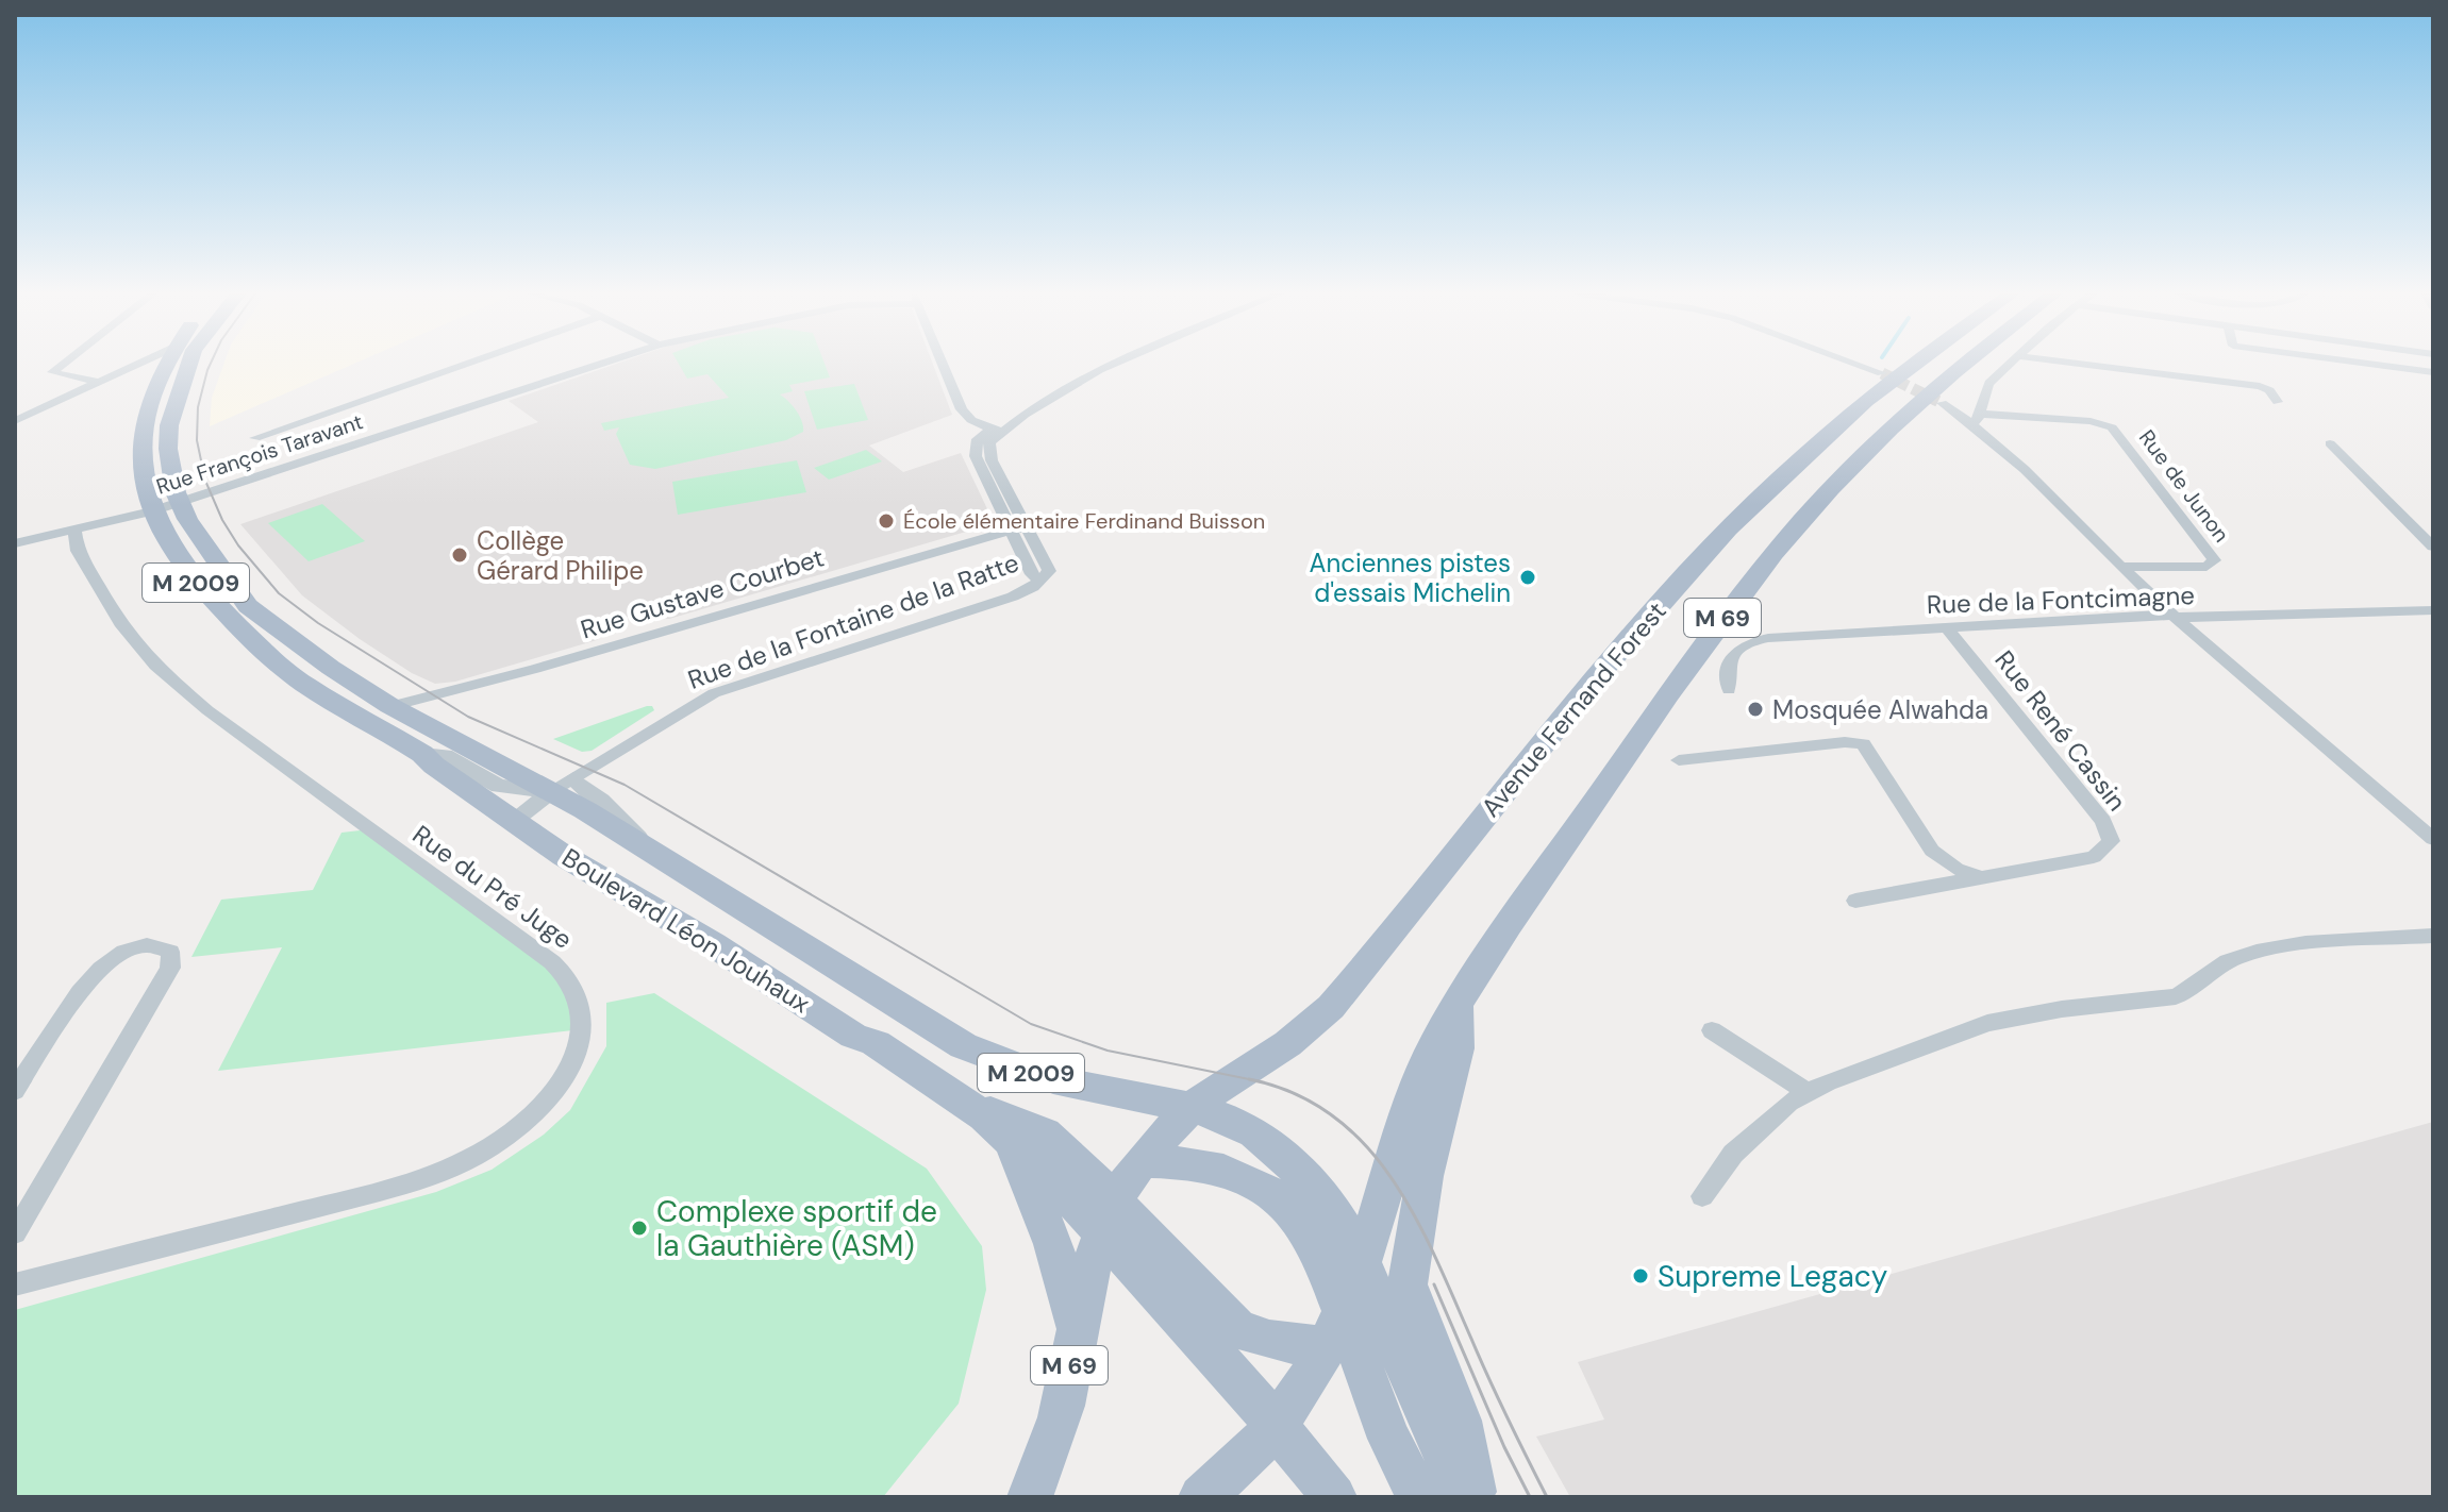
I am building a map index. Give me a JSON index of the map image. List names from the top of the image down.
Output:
{
  "streets": {
    "main road": [
      "M 2009",
      "M 69",
      "Avenue Fernand Forest",
      "Boulevard Léon Jouhaux"
    ],
    "street": [
      "Rue François Taravant",
      "Rue de Junon",
      "Rue Gustave Courbet",
      "Rue de la Fontcimagne",
      "Rue de la Fontaine de la Ratte",
      "Rue René Cassin",
      "Rue du Pré Juge"
    ]
  },
  "crossings": [
    ["Rue François Taravant", "Rue du Pré Juge"],
    ["Rue François Taravant", "Boulevard Léon Jouhaux"],
    ["M 2009", "M 69"],
    ["M 2009", "Avenue Fernand Forest"],
    ["M 2009", "Boulevard Léon Jouhaux"],
    ["Rue Gustave Courbet", "Boulevard Léon Jouhaux"],
    ["Rue de la Fontcimagne", "Rue René Cassin"],
    ["M 69", "Avenue Fernand Forest"],
    ["M 69", "Boulevard Léon Jouhaux"],
    ["Rue de la Fontaine de la Ratte", "Boulevard Léon Jouhaux"],
    ["Avenue Fernand Forest", "Boulevard Léon Jouhaux"]
  ],
  "places": [
    "École élémentaire Ferdinand Buisson",
    "Collège Gérard Philipe",
    "Anciennes pistes d'essais Michelin",
    "Mosquée Alwahda",
    "Complexe sportif de la Gauthière (ASM)",
    "Supreme Legacy"
  ]
}
